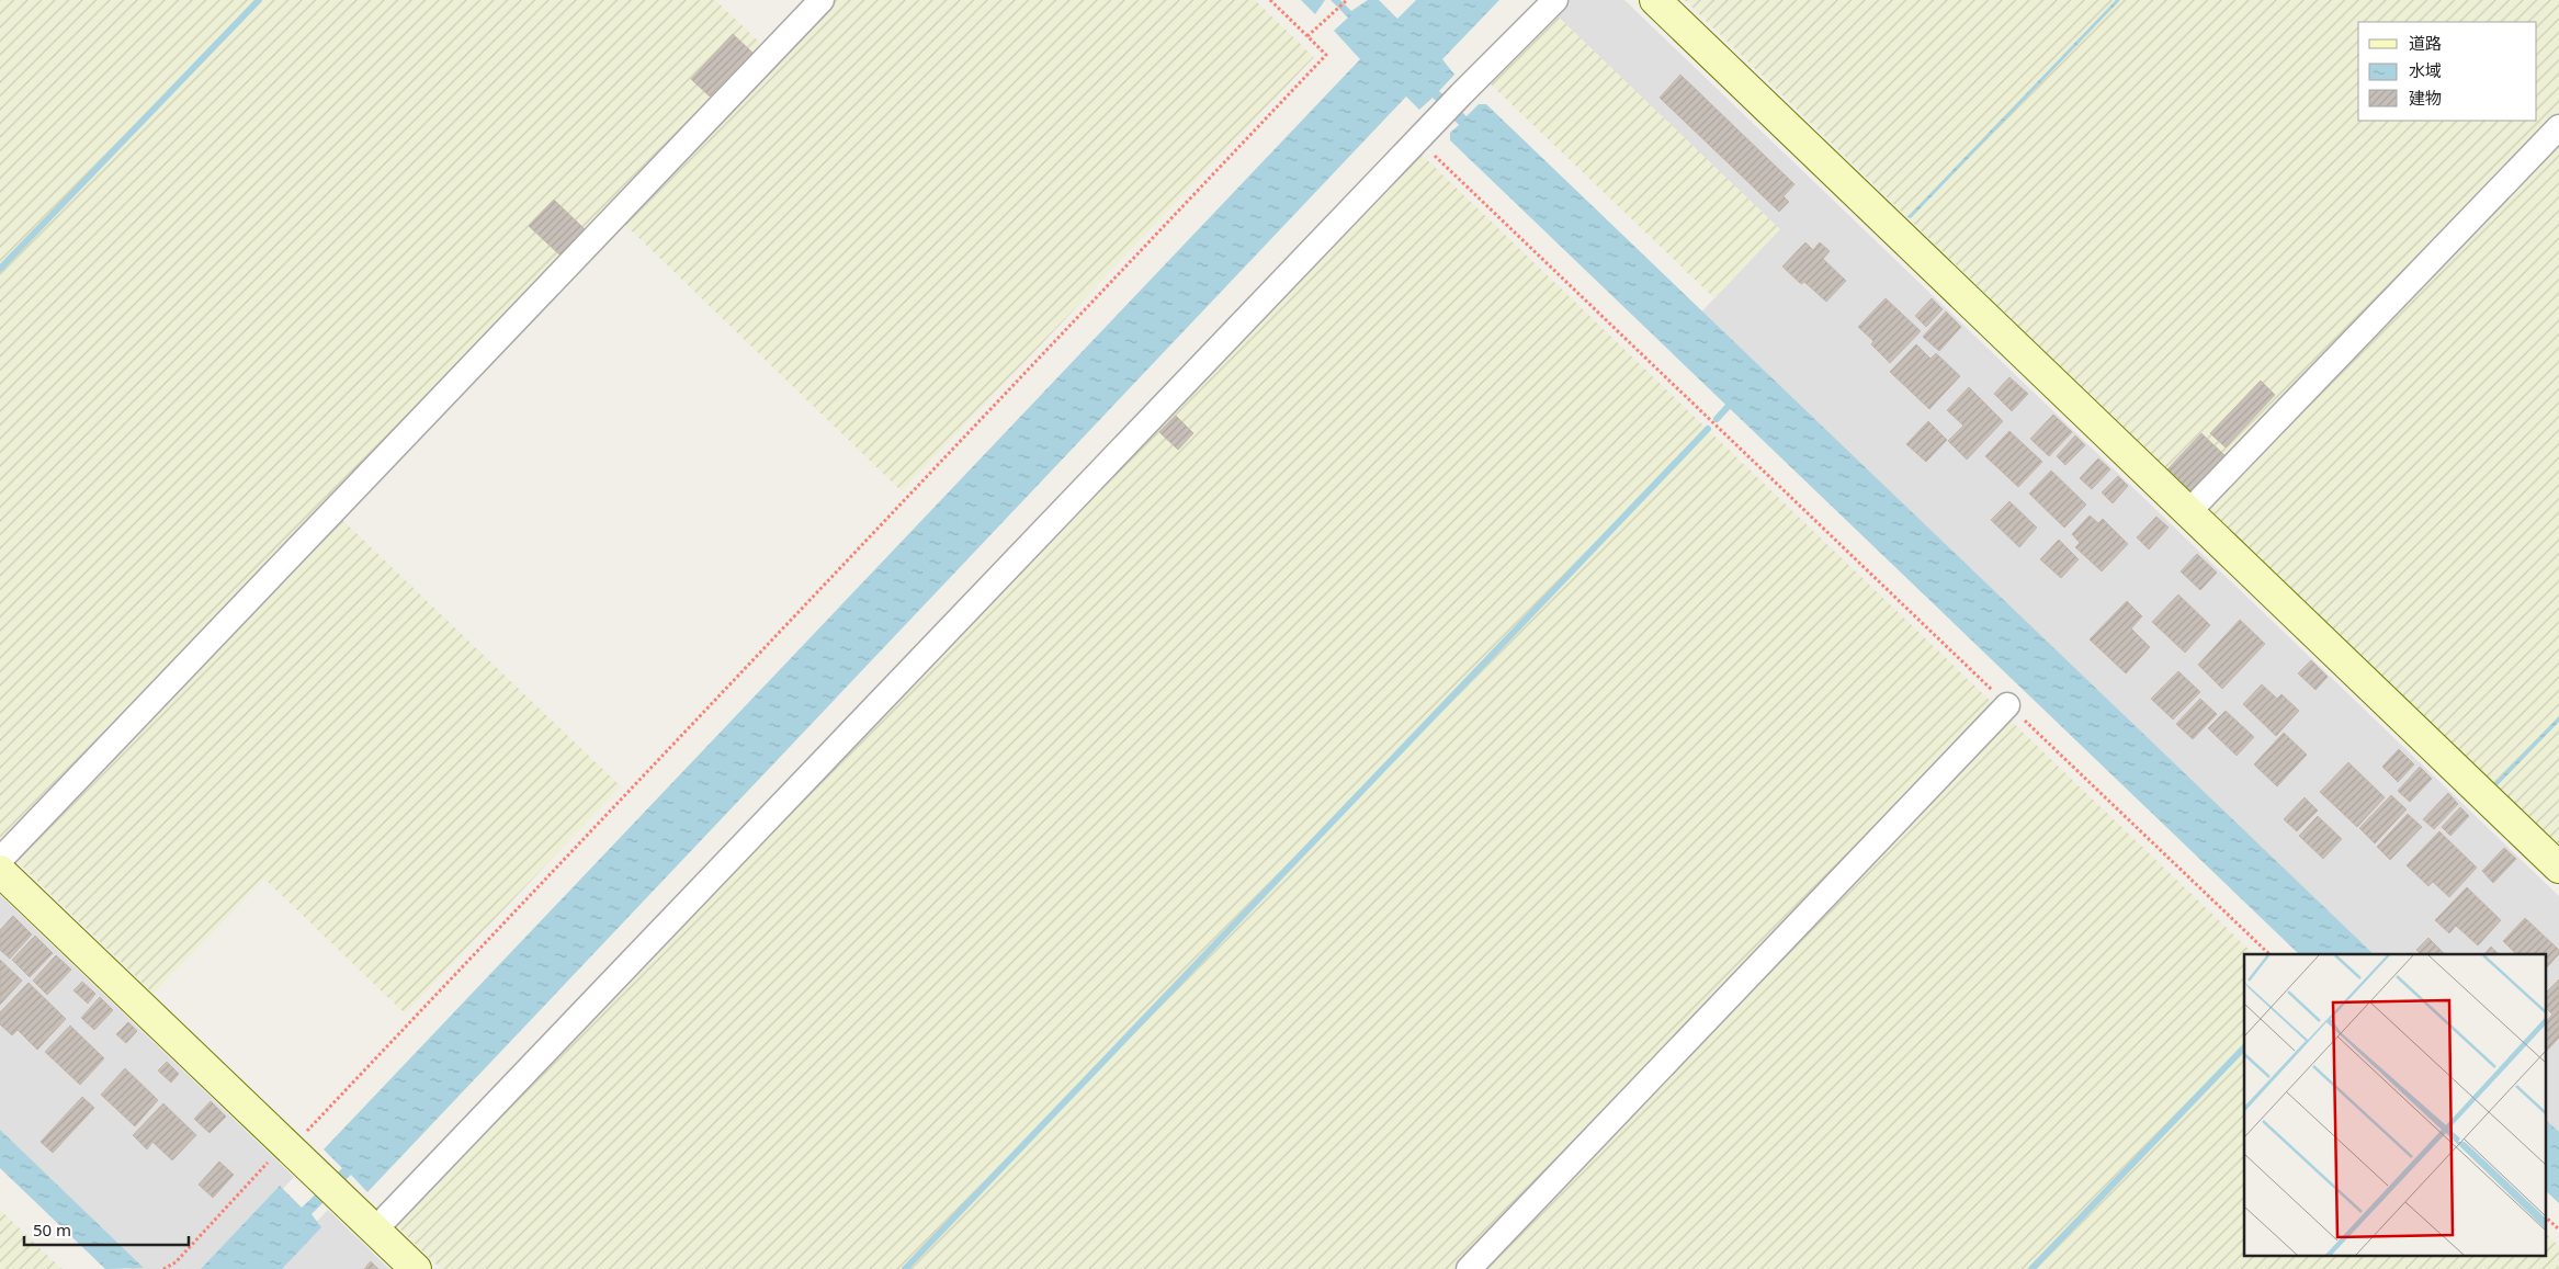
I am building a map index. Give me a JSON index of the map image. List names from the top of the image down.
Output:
{
  "legend": ["道路", "水域", "建物"],
  "scale_bar": "50 m"
}
